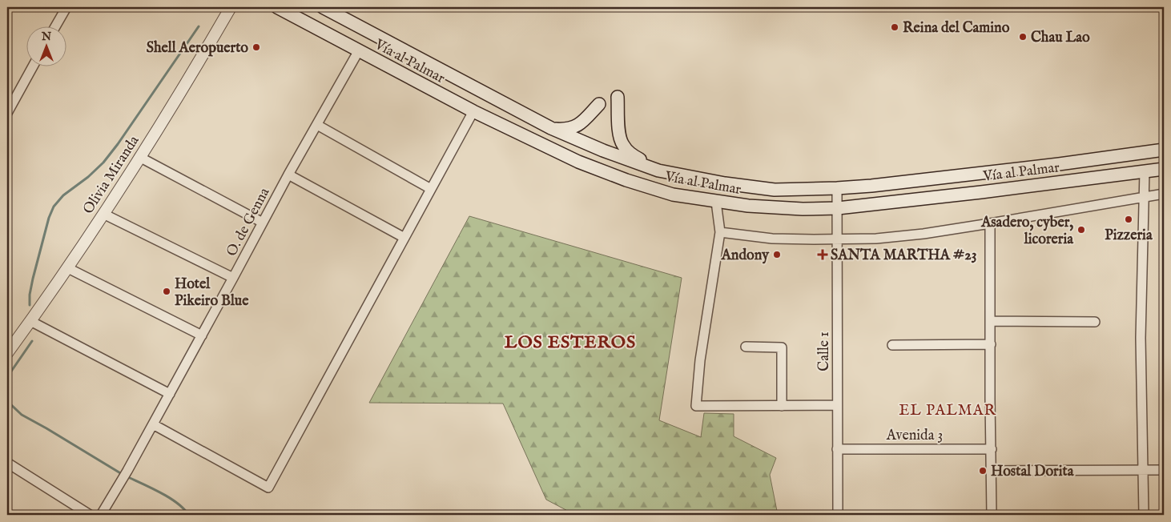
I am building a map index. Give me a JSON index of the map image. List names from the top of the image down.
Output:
{
  "streets": {
    "main road": ["Vía al Palmar"],
    "street": [
      "Olivia Miranda",
      "O. de Genna",
      "Calle 1",
      "Avenida 3"
    ]
  },
  "crossings": [
    ["Vía al Palmar", "O. de Genna"],
    ["Vía al Palmar", "Calle 1"],
    ["Calle 1", "Avenida 3"]
  ],
  "districts": ["LOS ESTEROS", "EL PALMAR"],
  "places": {
    "other": [
      "Reina del Camino",
      "Chau Lao",
      "Shell Aeropuerto",
      "Pizzeria",
      "Asadero, cyber, licoreria",
      "Andony",
      "Hotel Pikeiro Blue",
      "Hostal Dorita"
    ],
    "health": ["SANTA MARTHA #23"]
  },
  "north": "top"
}
